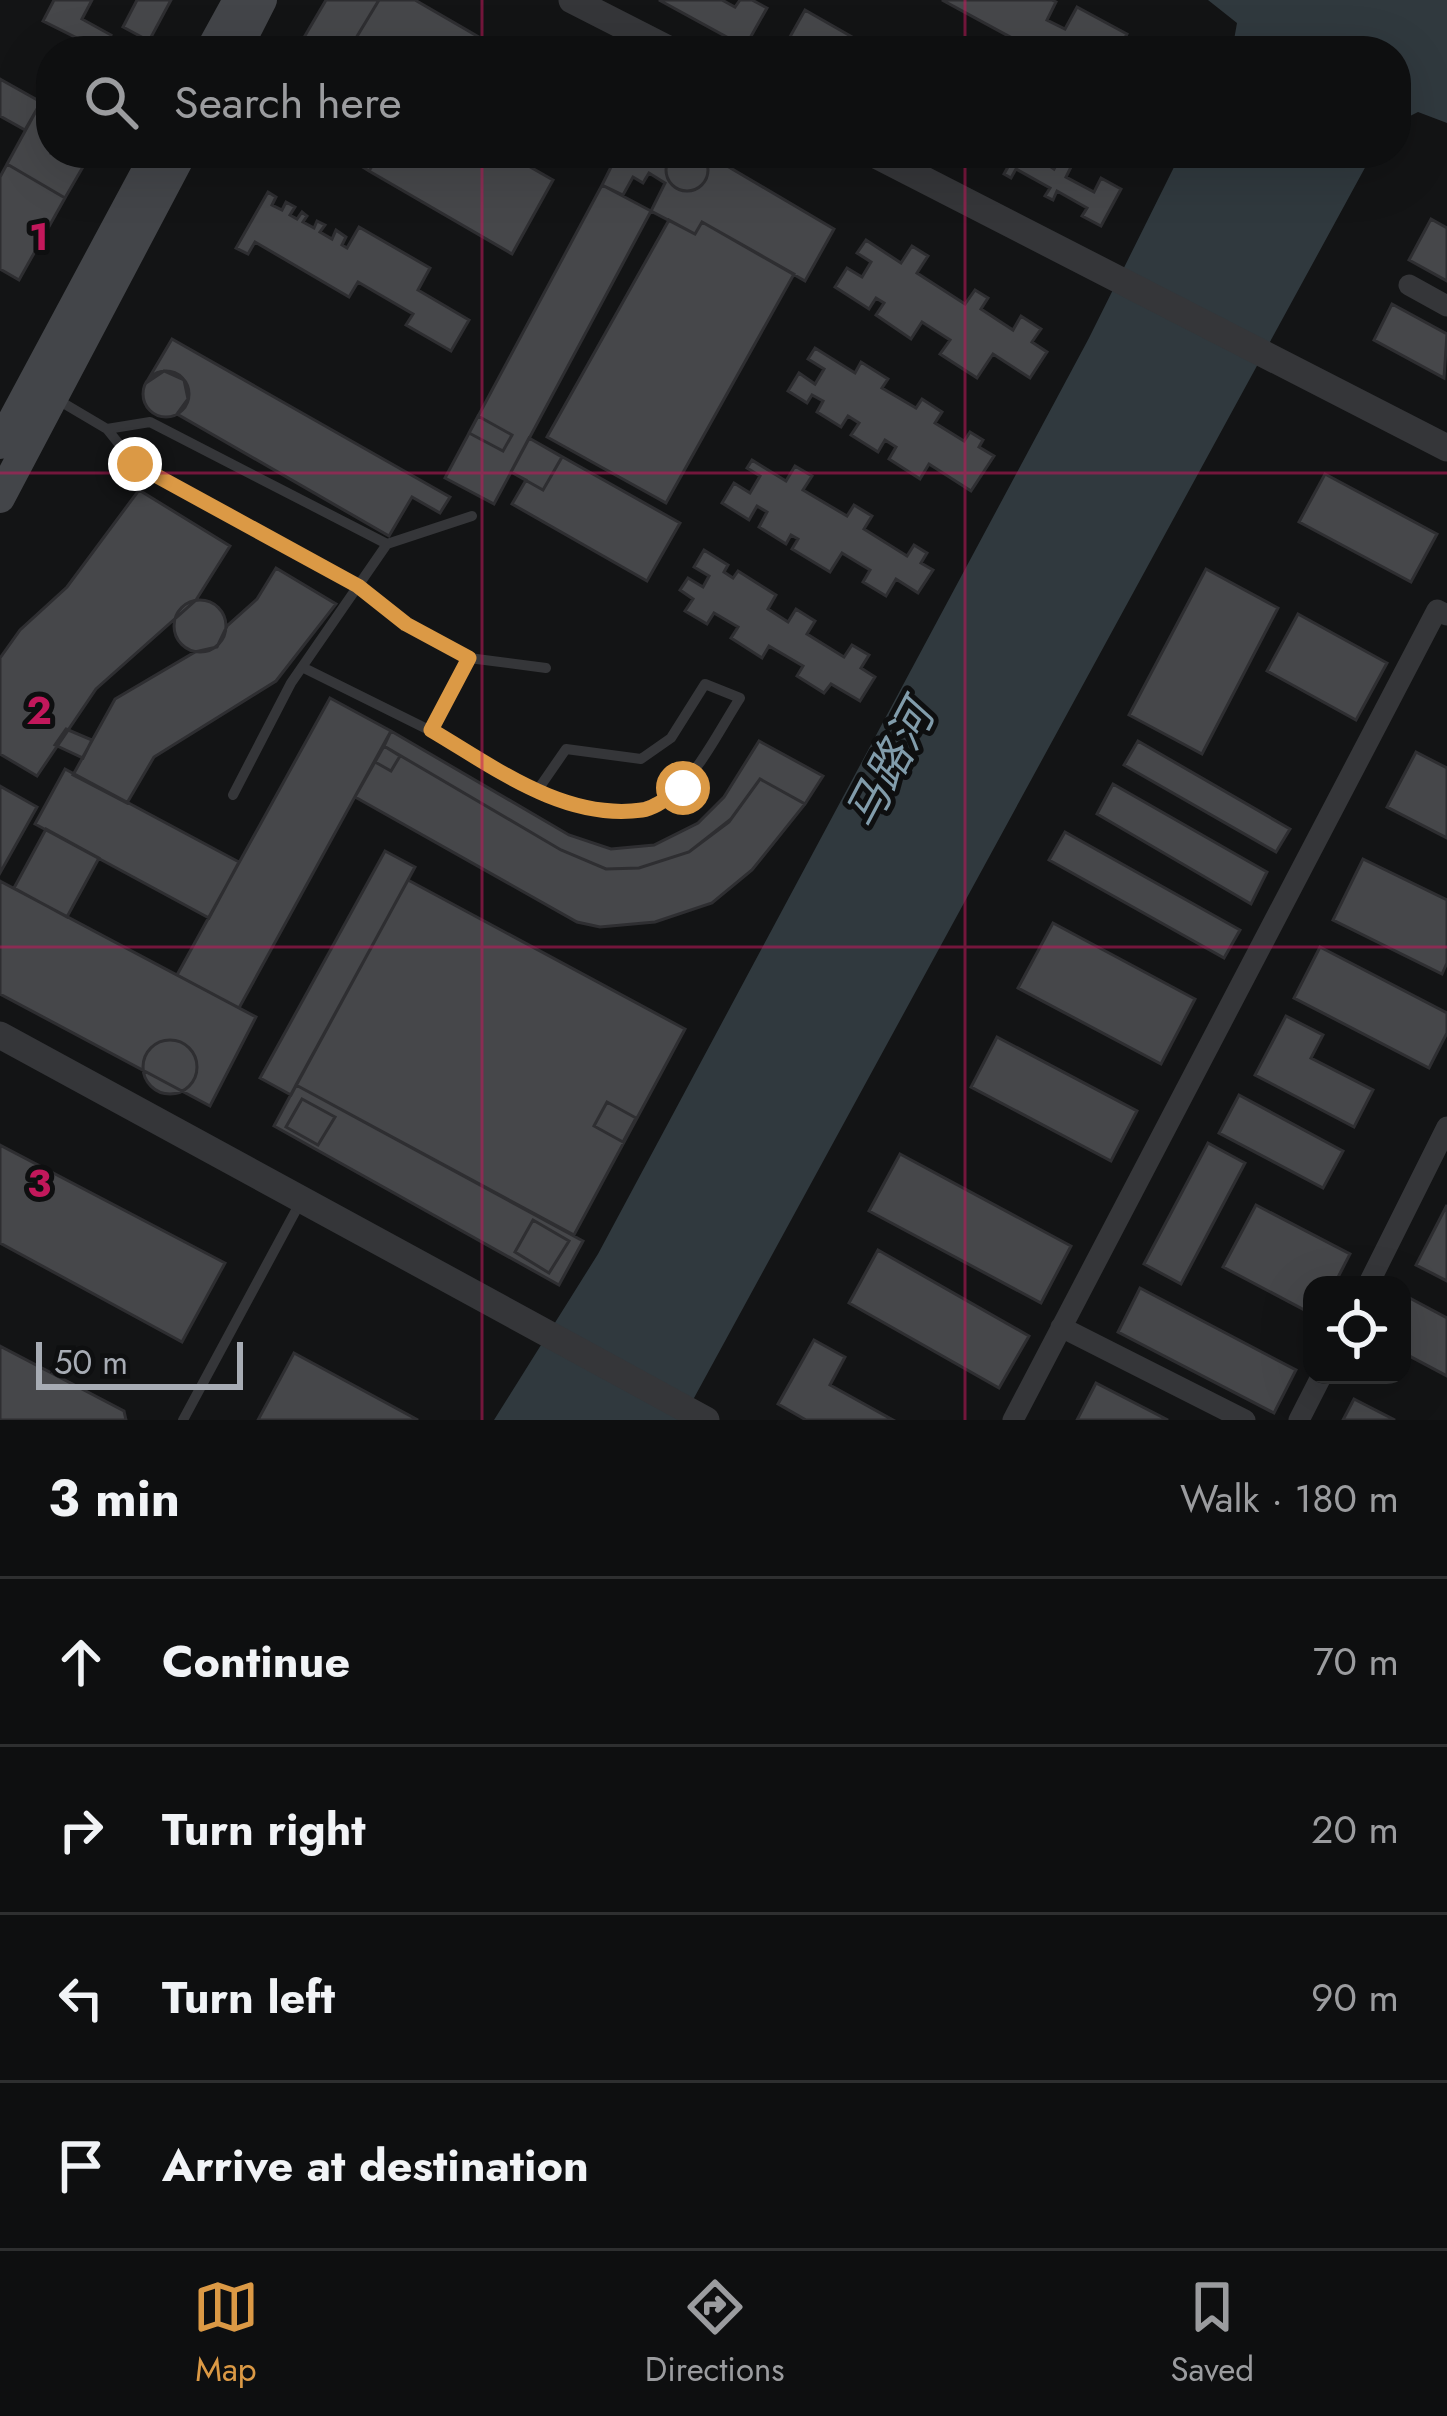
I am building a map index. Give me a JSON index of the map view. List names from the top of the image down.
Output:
{
  "water": ["马路河"],
  "scale_bar": "50 m",
  "page": {
    "search": "Search here",
    "scale": "50 m",
    "heading": ["3 min", "Walk · 180 m"],
    "list": [
      ["Continue", "70 m"],
      ["Turn right", "20 m"],
      ["Turn left", "90 m"],
      "Arrive at destination"
    ],
    "nav": ["Map", "Directions", "Saved"]
  },
  "grid": {
    "rows": ["1", "2", "3"]
  }
}
